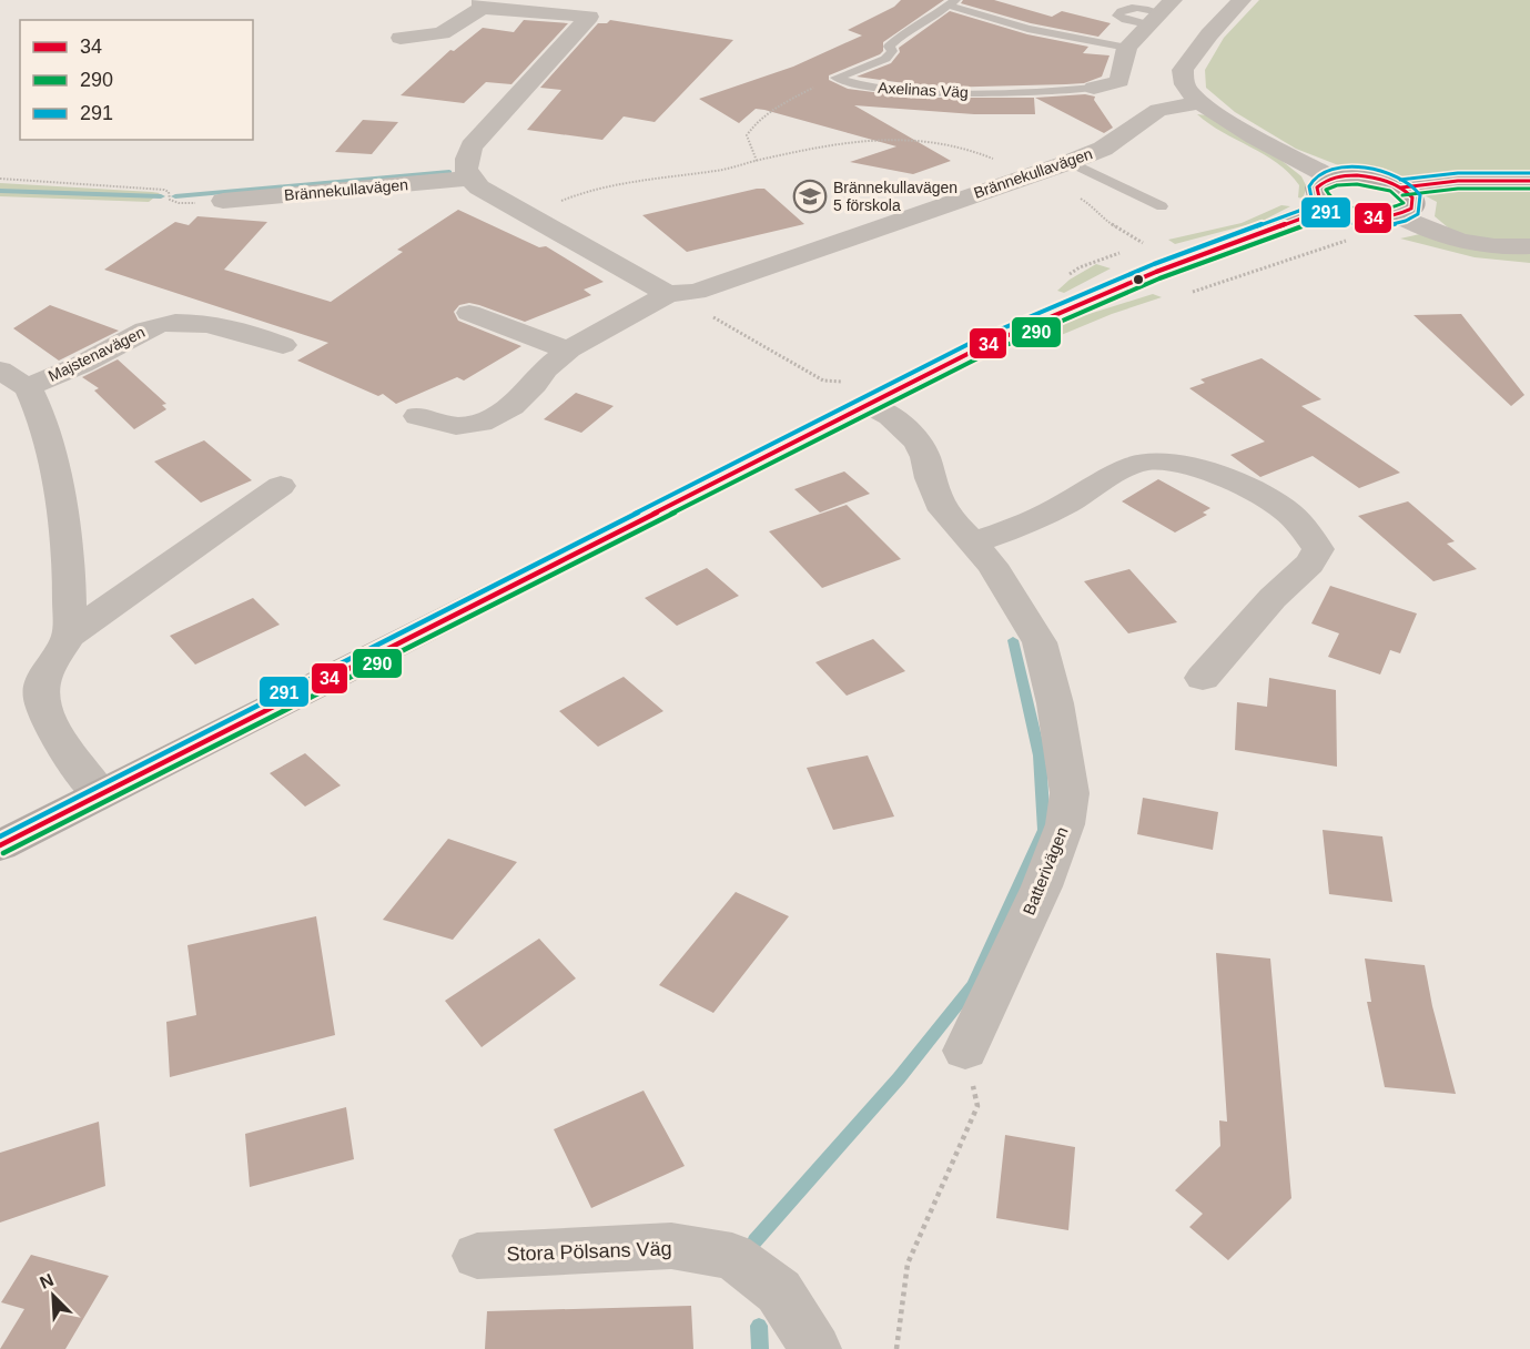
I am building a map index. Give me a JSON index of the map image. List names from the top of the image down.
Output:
{
  "streets": {
    "street": [
      "Axelinas Väg",
      "Brännekullavägen",
      "Majstenavägen",
      "Batterivägen",
      "Stora Pölsans Väg"
    ]
  },
  "places": {
    "school or university": ["Brännekullavägen 5 förskola"]
  },
  "lines": ["transit line 291", "transit line 34", "transit line 290"],
  "legend": ["34", "290", "291"],
  "north": "top left"
}
